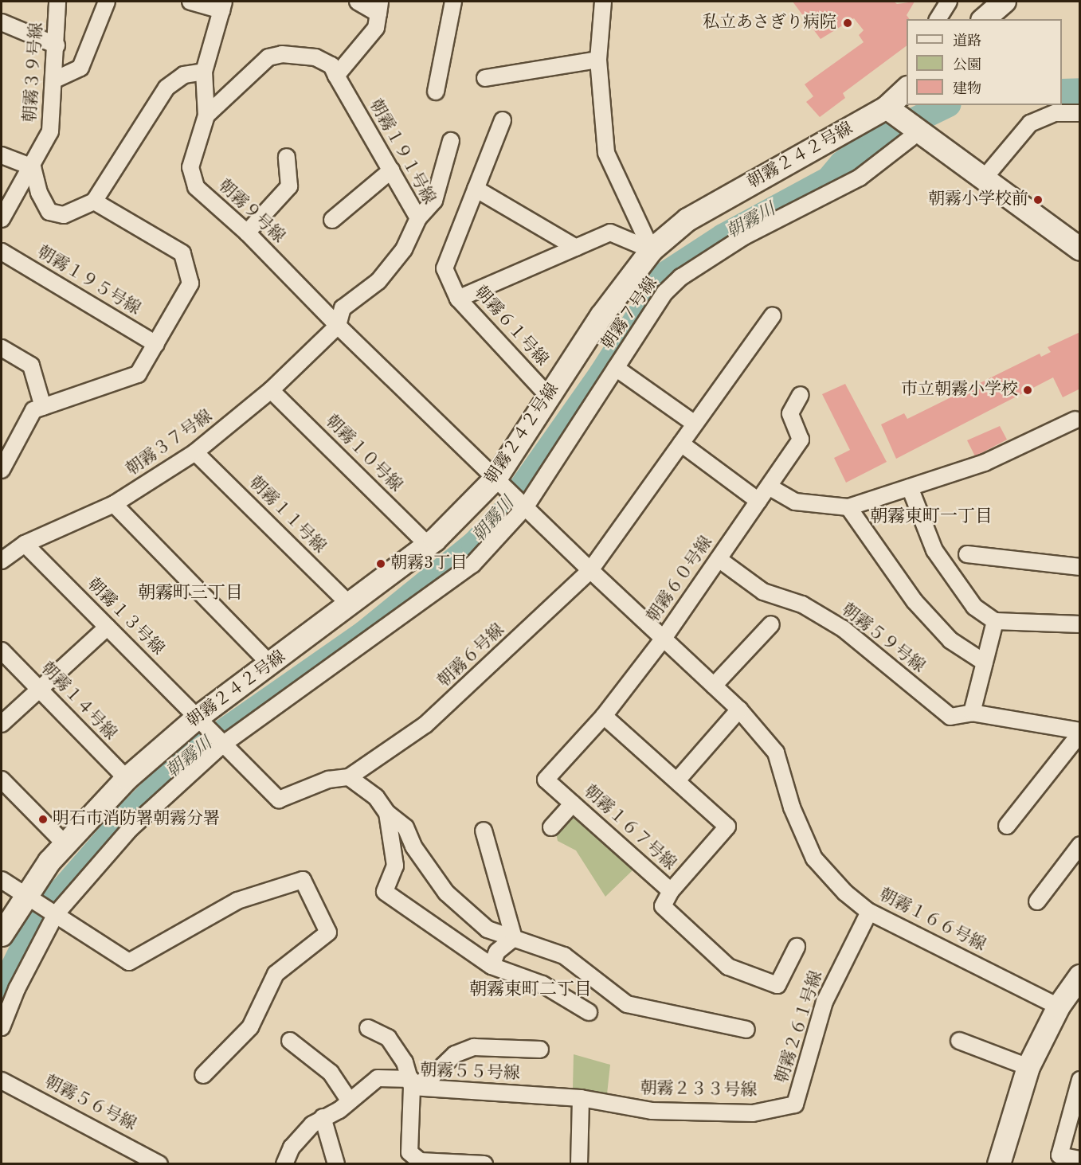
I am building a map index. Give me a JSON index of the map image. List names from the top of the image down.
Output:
{
  "streets": {
    "street": [
      "朝霧３９号線",
      "朝霧１９１号線",
      "朝霧２４２号線",
      "朝霧９号線",
      "朝霧１９５号線",
      "朝霧７号線",
      "朝霧６１号線",
      "朝霧３７号線",
      "朝霧１０号線",
      "朝霧１１号線",
      "朝霧６０号線",
      "朝霧１３号線",
      "朝霧５９号線",
      "朝霧６号線",
      "朝霧１４号線",
      "朝霧１６７号線",
      "朝霧１６６号線",
      "朝霧２６１号線",
      "朝霧５５号線",
      "朝霧２３３号線",
      "朝霧５６号線"
    ]
  },
  "crossings": [
    ["朝霧１９１号線", "朝霧９号線"],
    ["朝霧１９１号線", "朝霧３７号線"],
    ["朝霧２４２号線", "朝霧９号線"],
    ["朝霧２４２号線", "朝霧７号線"],
    ["朝霧２４２号線", "朝霧６１号線"],
    ["朝霧２４２号線", "朝霧１０号線"],
    ["朝霧２４２号線", "朝霧１１号線"],
    ["朝霧２４２号線", "朝霧６０号線"],
    ["朝霧２４２号線", "朝霧１３号線"],
    ["朝霧２４２号線", "朝霧１４号線"],
    ["朝霧９号線", "朝霧３７号線"],
    ["朝霧９号線", "朝霧６０号線"],
    ["朝霧７号線", "朝霧６０号線"],
    ["朝霧７号線", "朝霧１３号線"],
    ["朝霧７号線", "朝霧６号線"],
    ["朝霧３７号線", "朝霧１０号線"],
    ["朝霧３７号線", "朝霧１１号線"],
    ["朝霧３７号線", "朝霧１３号線"],
    ["朝霧６０号線", "朝霧５９号線"],
    ["朝霧６０号線", "朝霧６号線"],
    ["朝霧６０号線", "朝霧１６７号線"],
    ["朝霧６０号線", "朝霧１６６号線"],
    ["朝霧１３号線", "朝霧６号線"],
    ["朝霧１６７号線", "朝霧１６６号線"],
    ["朝霧１６６号線", "朝霧２６１号線"],
    ["朝霧２６１号線", "朝霧２３３号線"],
    ["朝霧５５号線", "朝霧２３３号線"]
  ],
  "districts": ["朝霧東町一丁目", "朝霧町三丁目", "朝霧東町二丁目"],
  "water": ["朝霧川"],
  "places": [
    "私立あさぎり病院",
    "朝霧小学校前",
    "市立朝霧小学校",
    "朝霧3丁目",
    "明石市消防署朝霧分署"
  ],
  "legend": ["道路", "公園", "建物"]
}
